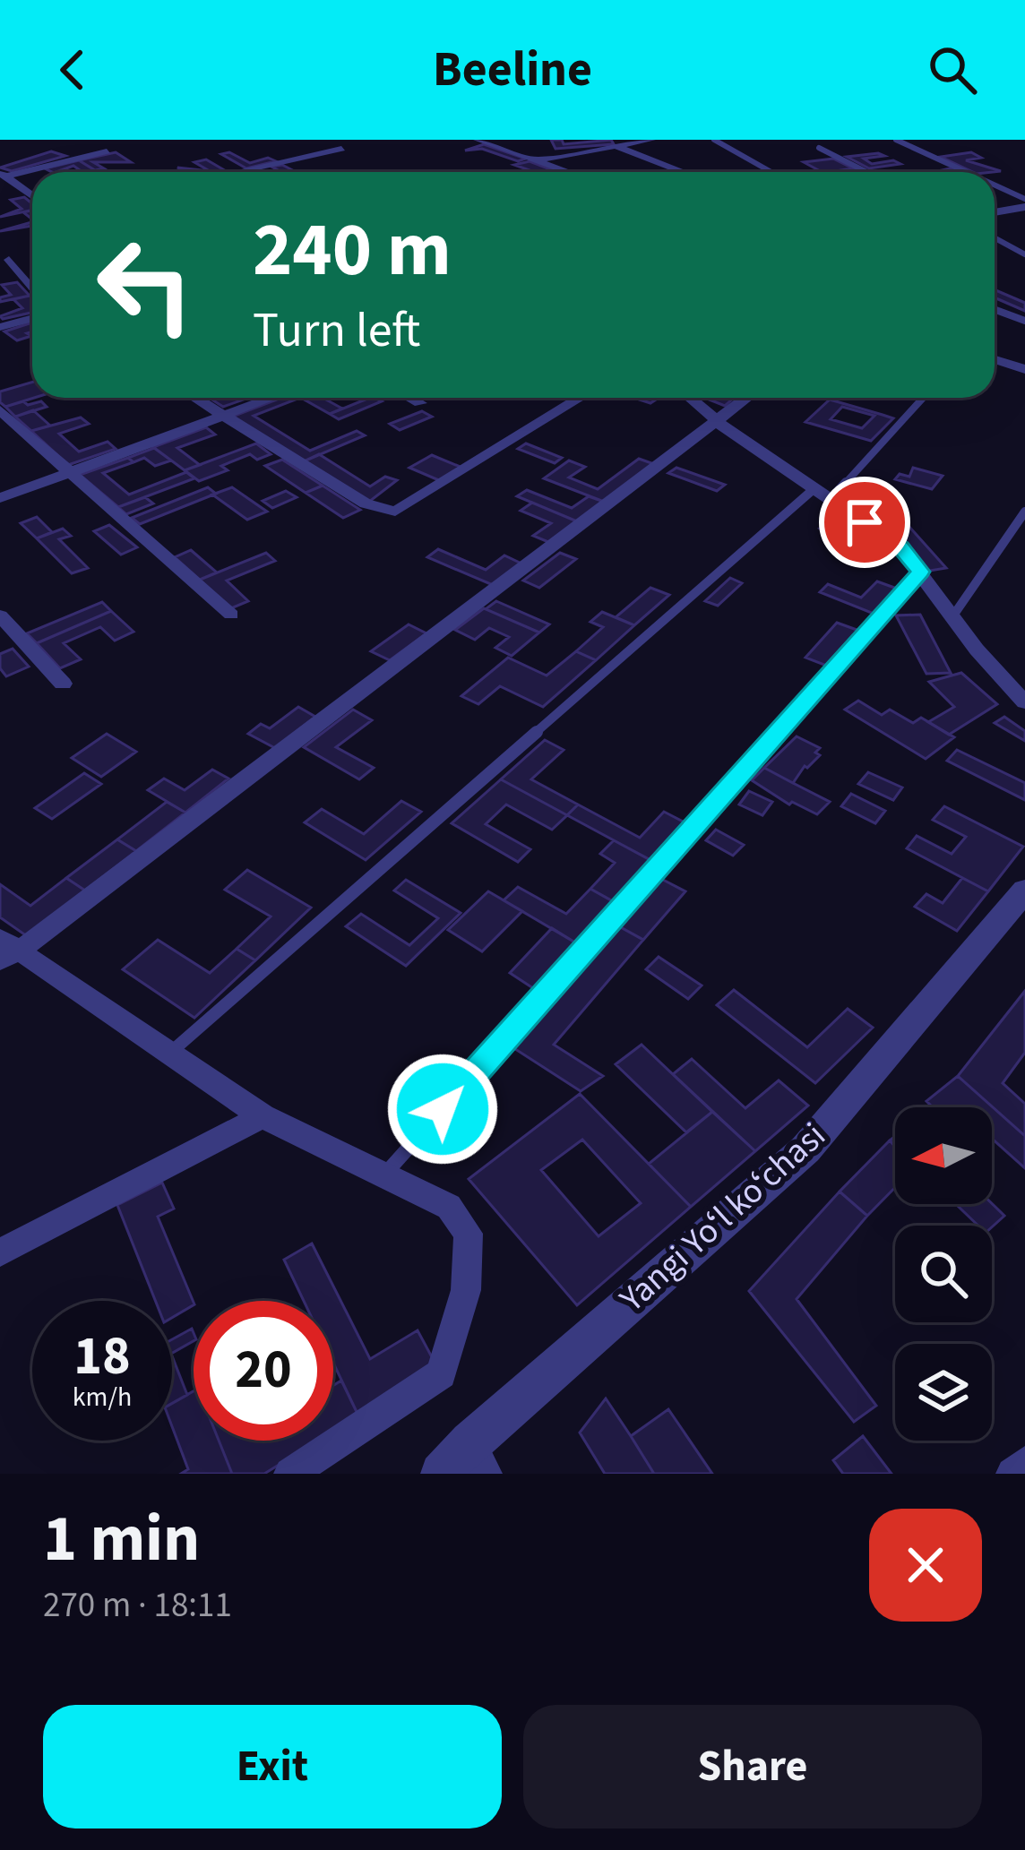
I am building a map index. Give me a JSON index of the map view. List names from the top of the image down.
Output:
{
  "streets": {
    "street": ["Yangi Yoʻl koʻchasi"]
  },
  "north": "left",
  "page": {
    "header": "Beeline",
    "turn": ["240 m", "Turn left"],
    "speed": "18 km/h",
    "limit": "20",
    "heading": ["1 min", "270 m · 18:11"],
    "buttons": ["Exit", "Share"]
  }
}
